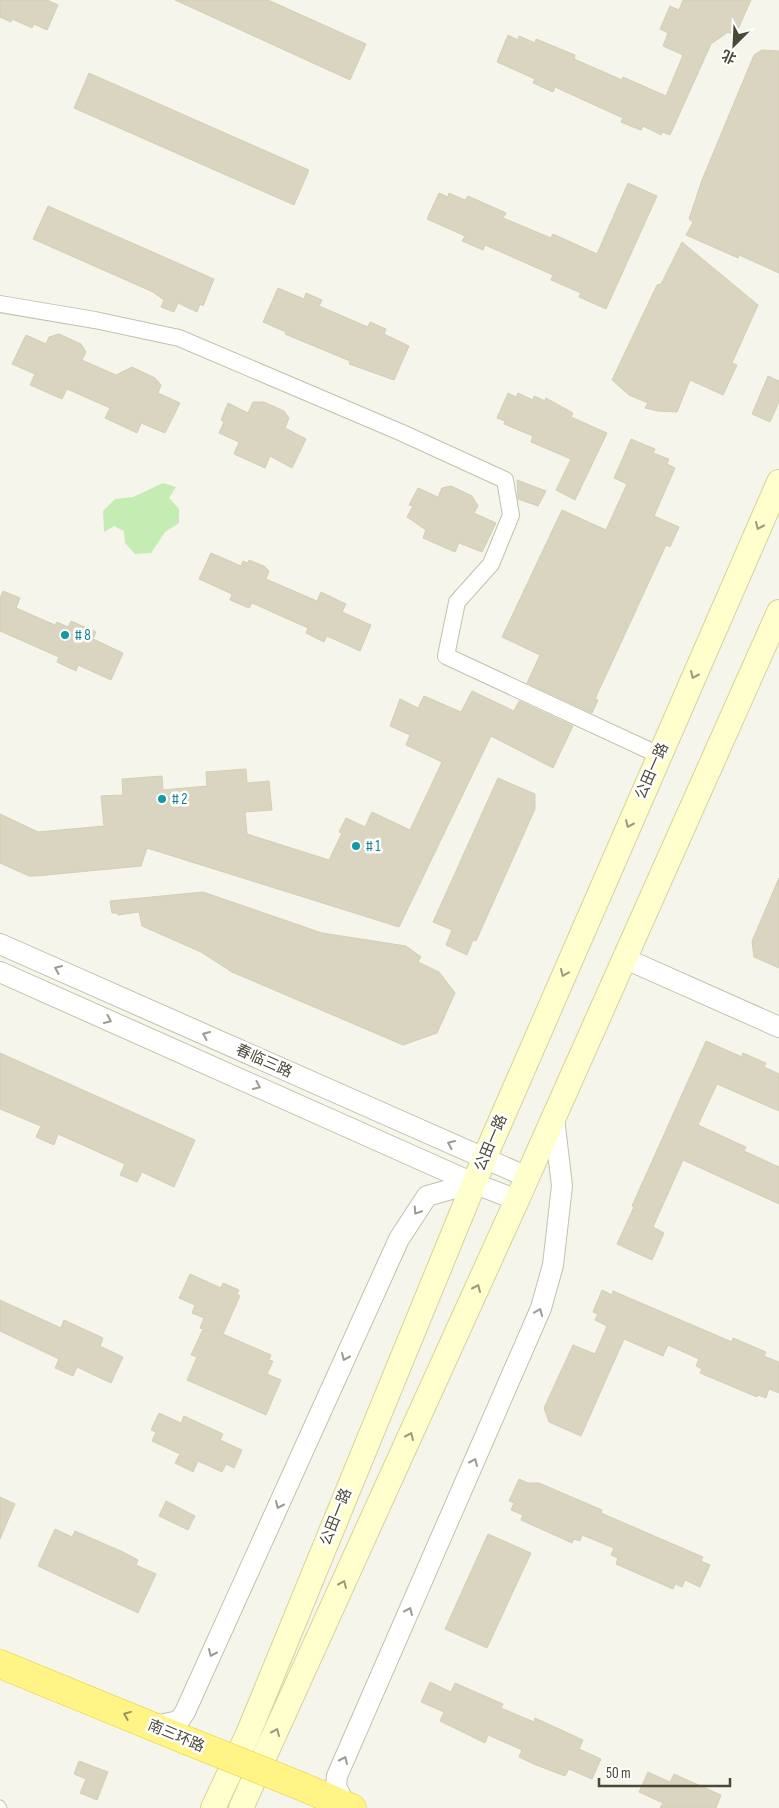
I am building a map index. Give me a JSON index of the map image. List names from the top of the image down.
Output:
{
  "streets": {
    "highway": ["南三环路"],
    "main road": ["公田一路"],
    "street": ["春临三路"]
  },
  "crossings": [
    ["公田一路", "春临三路"]
  ],
  "one_way": ["南三环路"],
  "places": ["# 8", "# 2", "# 1"],
  "scale_bar": "50 m",
  "north": "bottom left"
}
